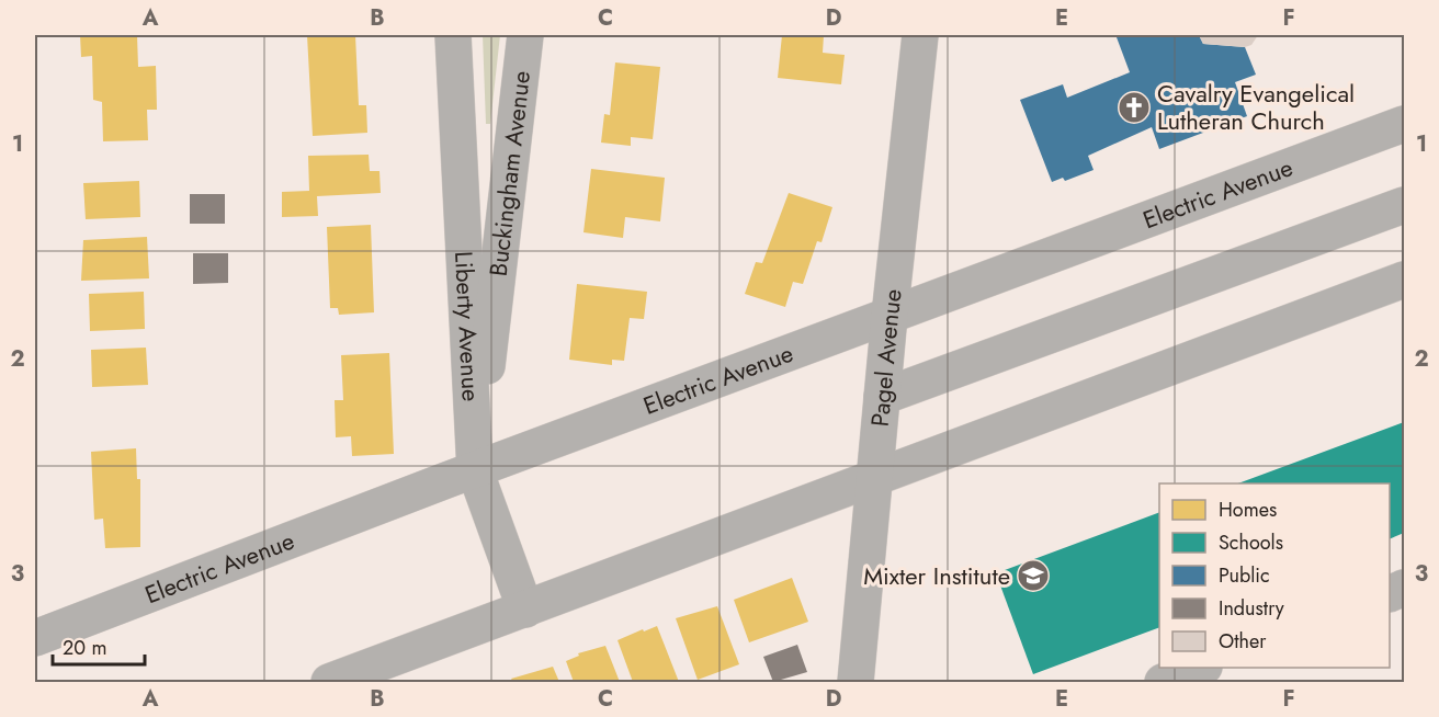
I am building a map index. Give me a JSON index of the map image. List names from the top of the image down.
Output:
{
  "streets": {
    "street": [
      "Buckingham Avenue",
      "Electric Avenue",
      "Liberty Avenue",
      "Pagel Avenue"
    ]
  },
  "crossings": [
    ["Buckingham Avenue", "Electric Avenue"],
    ["Buckingham Avenue", "Liberty Avenue"],
    ["Electric Avenue", "Liberty Avenue"],
    ["Electric Avenue", "Pagel Avenue"]
  ],
  "places": {
    "church": ["Cavalry Evangelical Lutheran Church"],
    "school or university": ["Mixter Institute"]
  },
  "legend": [
    "Homes",
    "Schools",
    "Public",
    "Industry",
    "Other"
  ],
  "scale_bar": "20 m",
  "grid": {
    "columns": [
      "A",
      "B",
      "C",
      "D",
      "E",
      "F"
    ],
    "rows": ["1", "2", "3"]
  }
}
